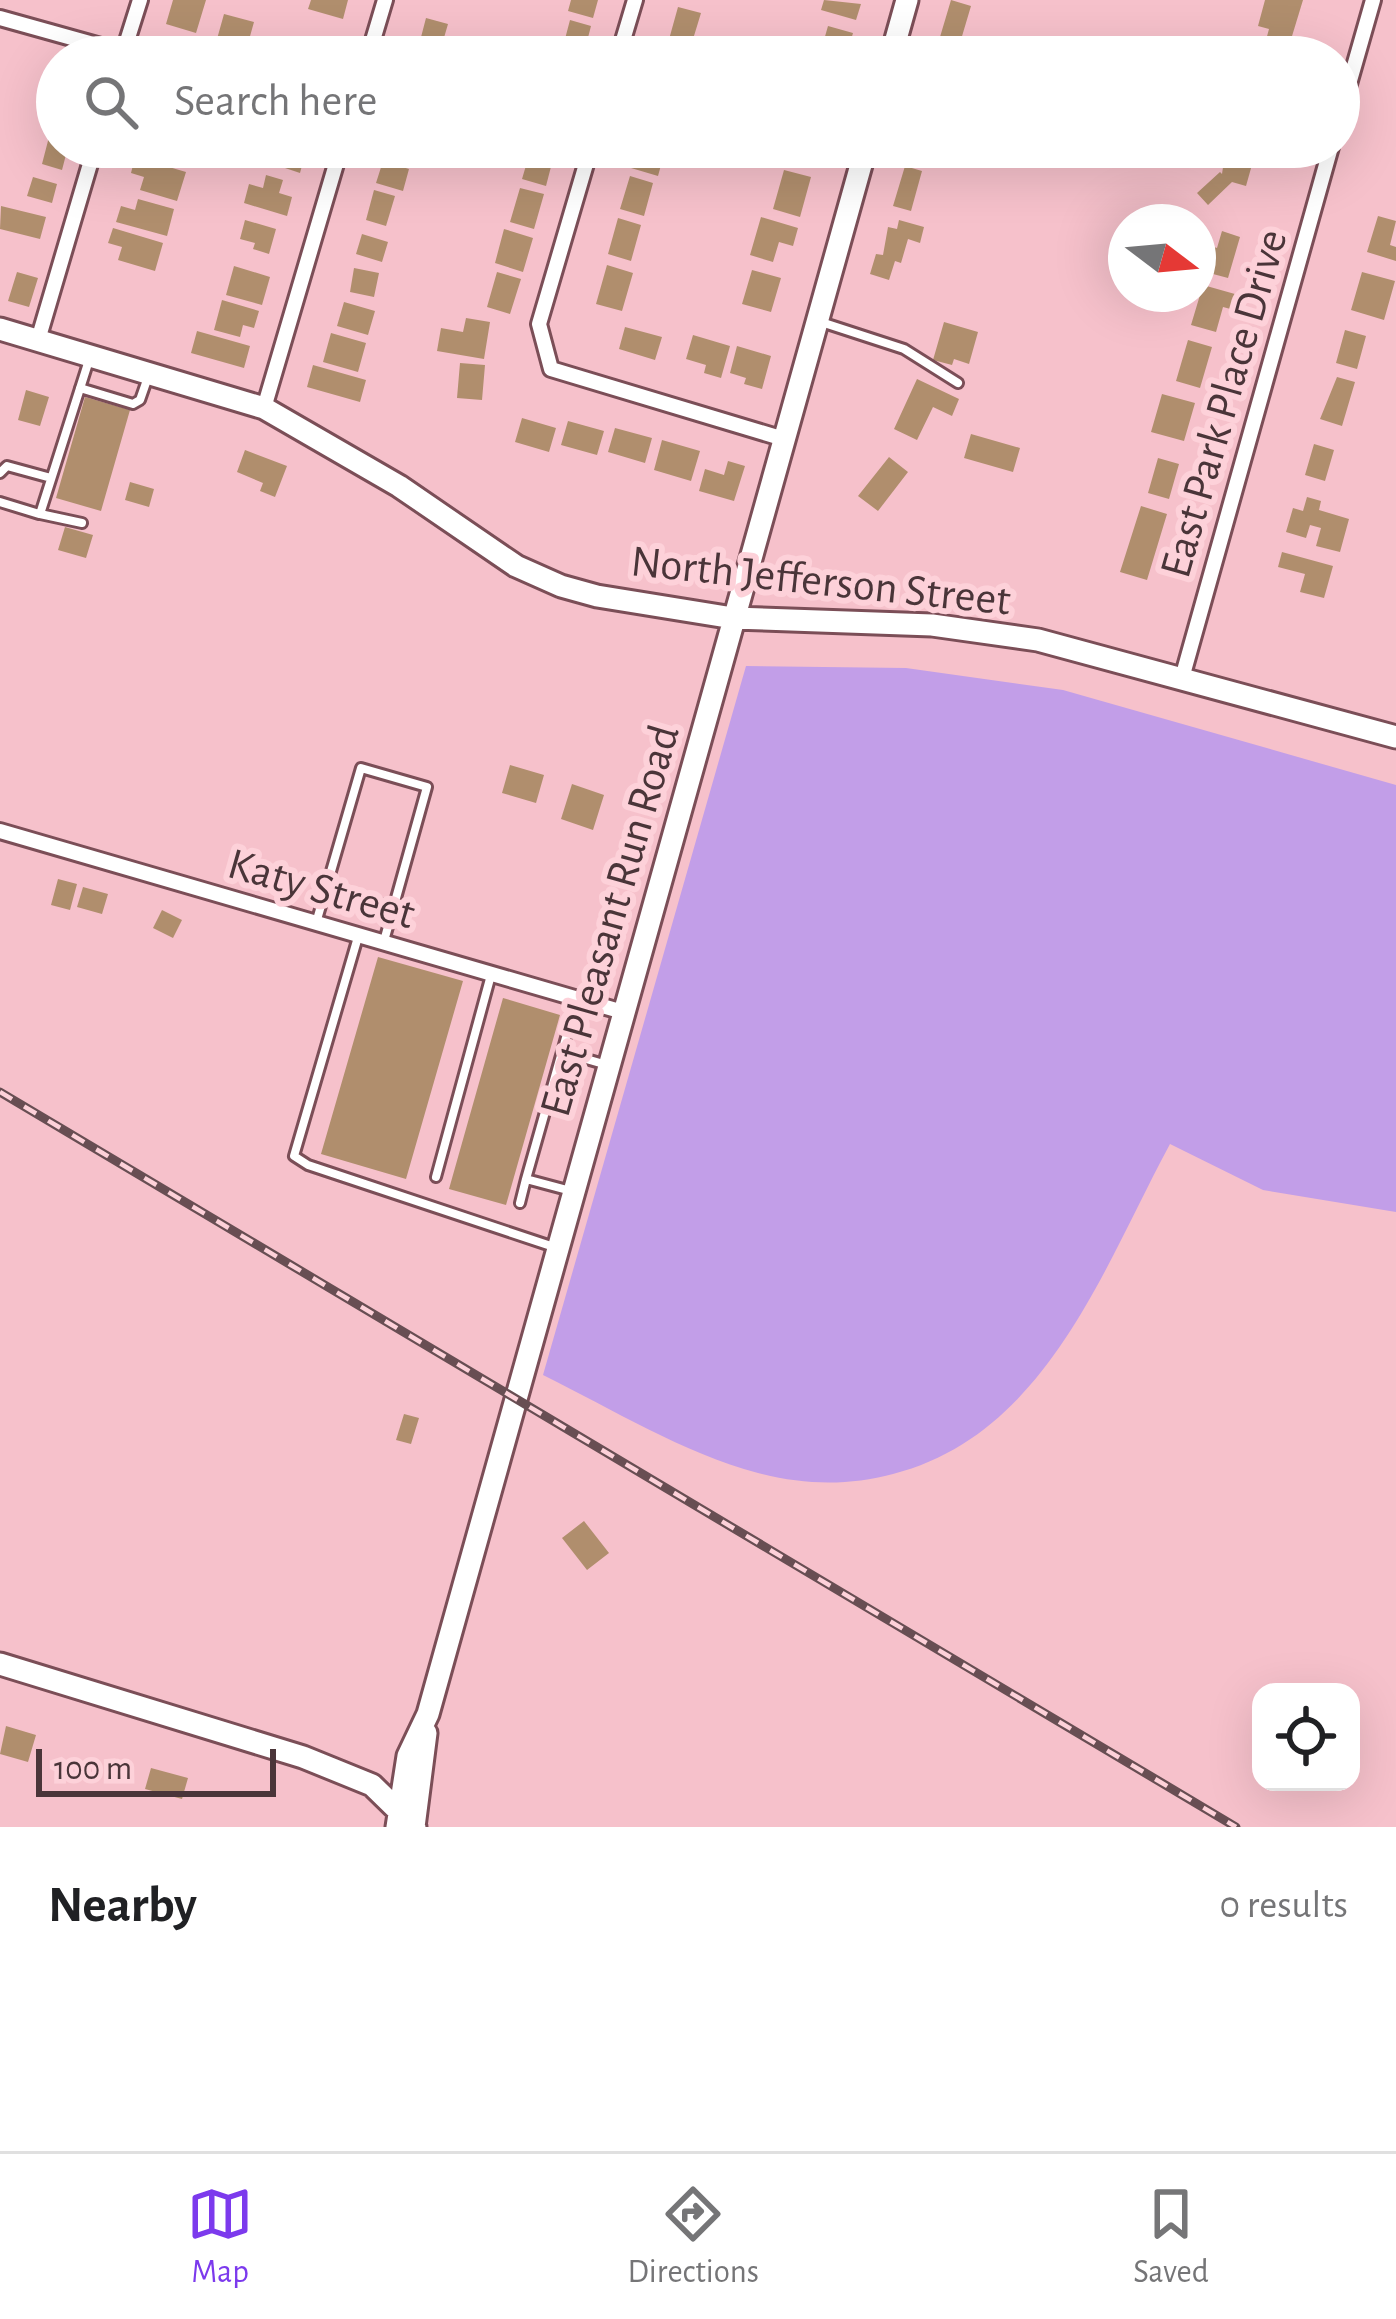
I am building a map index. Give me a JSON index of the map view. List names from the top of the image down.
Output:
{
  "streets": {
    "street": [
      "East Park Place Drive",
      "North Jefferson Street",
      "Katy Street",
      "East Pleasant Run Road"
    ]
  },
  "crossings": [
    ["East Park Place Drive", "North Jefferson Street"],
    ["North Jefferson Street", "East Pleasant Run Road"],
    ["Katy Street", "East Pleasant Run Road"]
  ],
  "scale_bar": "100 m",
  "north": "right",
  "page": {
    "search": "Search here",
    "scale": "100 m",
    "heading": ["Nearby", "0 results"],
    "nav": ["Map", "Directions", "Saved"]
  }
}
